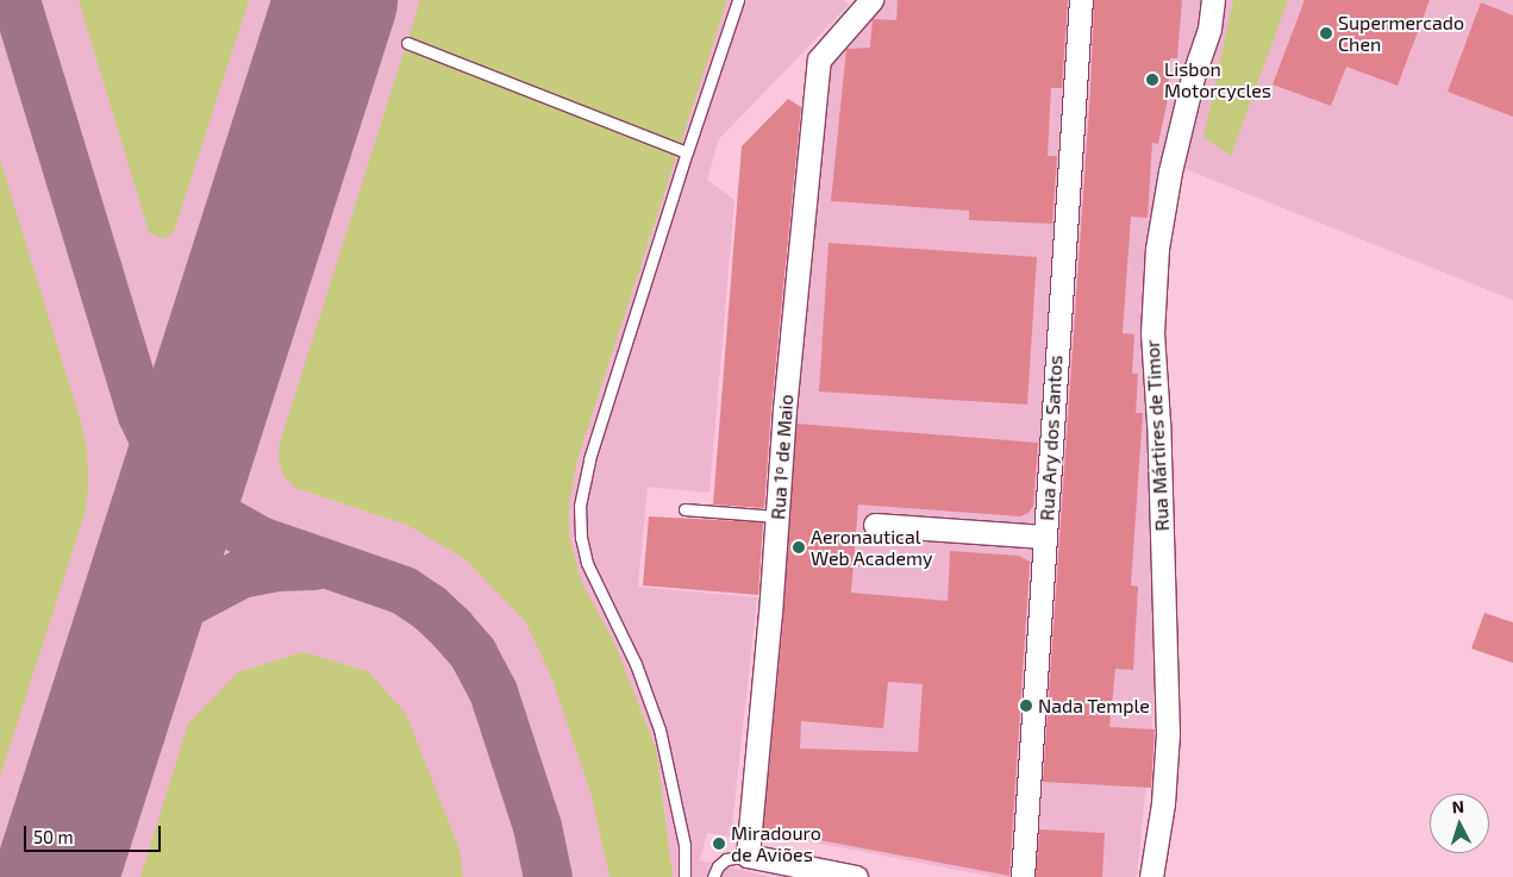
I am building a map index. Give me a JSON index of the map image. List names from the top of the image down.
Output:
{
  "streets": {
    "street": ["Rua Mártires de Timor", "Rua Ary dos Santos", "Rua 1º de Maio"]
  },
  "places": [
    "Supermercado Chen",
    "Lisbon Motorcycles",
    "Aeronautical Web Academy",
    "Nada Temple",
    "Miradouro de Aviões"
  ],
  "scale_bar": "50 m",
  "north": "top"
}
